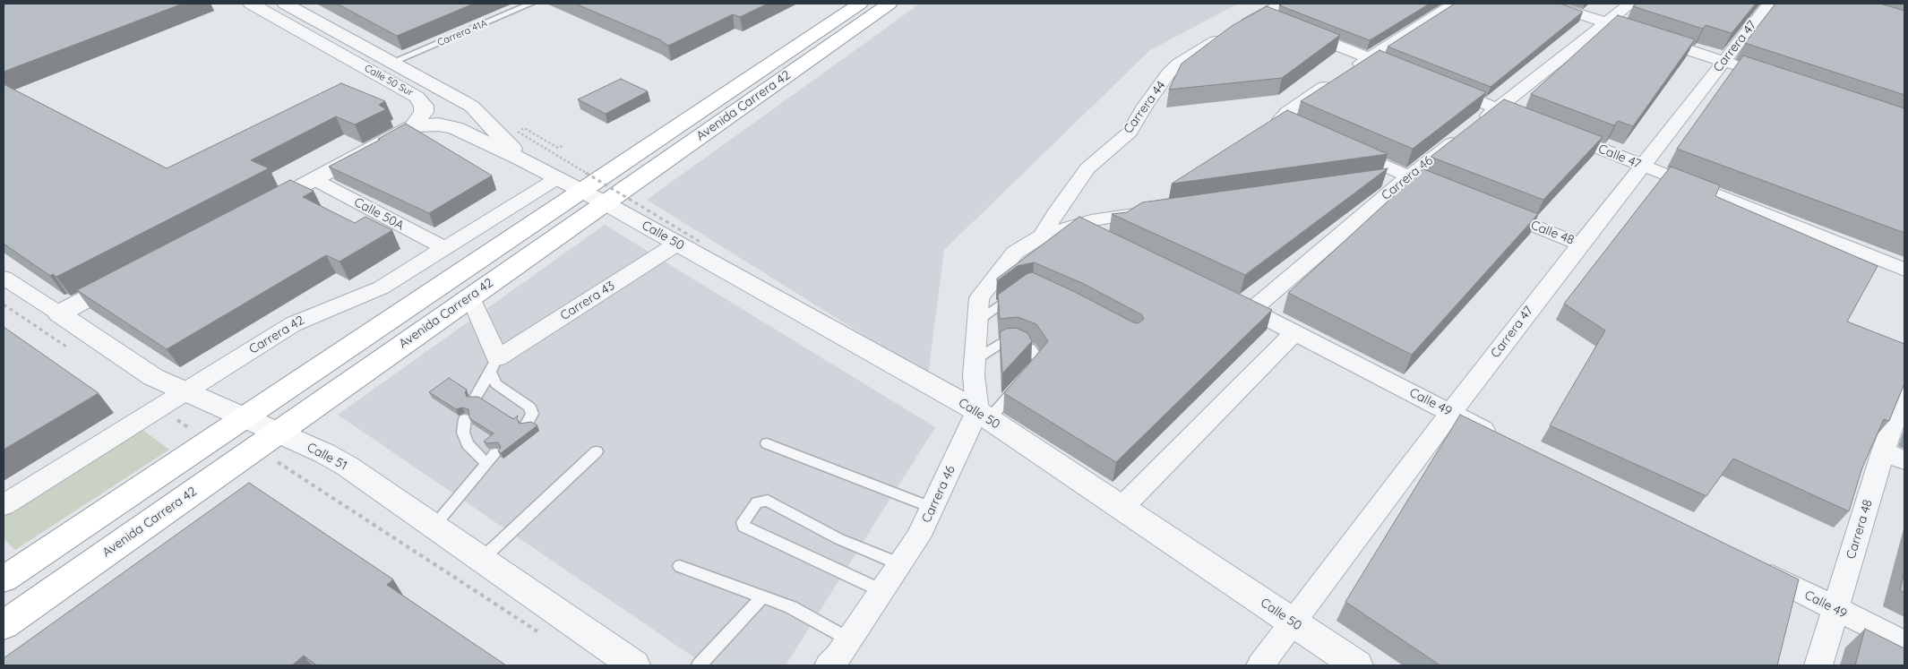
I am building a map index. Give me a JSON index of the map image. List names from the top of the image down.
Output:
{
  "streets": {
    "highway": ["Avenida Carrera 42"],
    "street": [
      "Carrera 47",
      "Calle 50 Sur",
      "Carrera 44",
      "Calle 47",
      "Carrera 46",
      "Calle 50A",
      "Calle 48",
      "Calle 50",
      "Carrera 43",
      "Carrera 42",
      "Calle 49",
      "Calle 51",
      "Carrera 48"
    ],
    "lane": ["Carrera 41A"]
  },
  "crossings": [
    ["Carrera 41A", "Calle 50 Sur"],
    ["Carrera 47", "Calle 47"],
    ["Carrera 47", "Calle 48"],
    ["Carrera 47", "Calle 50"],
    ["Carrera 47", "Calle 49"],
    ["Calle 50 Sur", "Avenida Carrera 42"],
    ["Calle 50 Sur", "Calle 50"],
    ["Calle 50 Sur", "Carrera 42"],
    ["Avenida Carrera 42", "Calle 50"],
    ["Avenida Carrera 42", "Calle 51"],
    ["Carrera 44", "Carrera 46"],
    ["Carrera 46", "Calle 50"],
    ["Carrera 46", "Calle 49"],
    ["Calle 50A", "Carrera 42"],
    ["Calle 50", "Carrera 43"],
    ["Carrera 42", "Calle 51"],
    ["Calle 49", "Carrera 48"]
  ]
}
